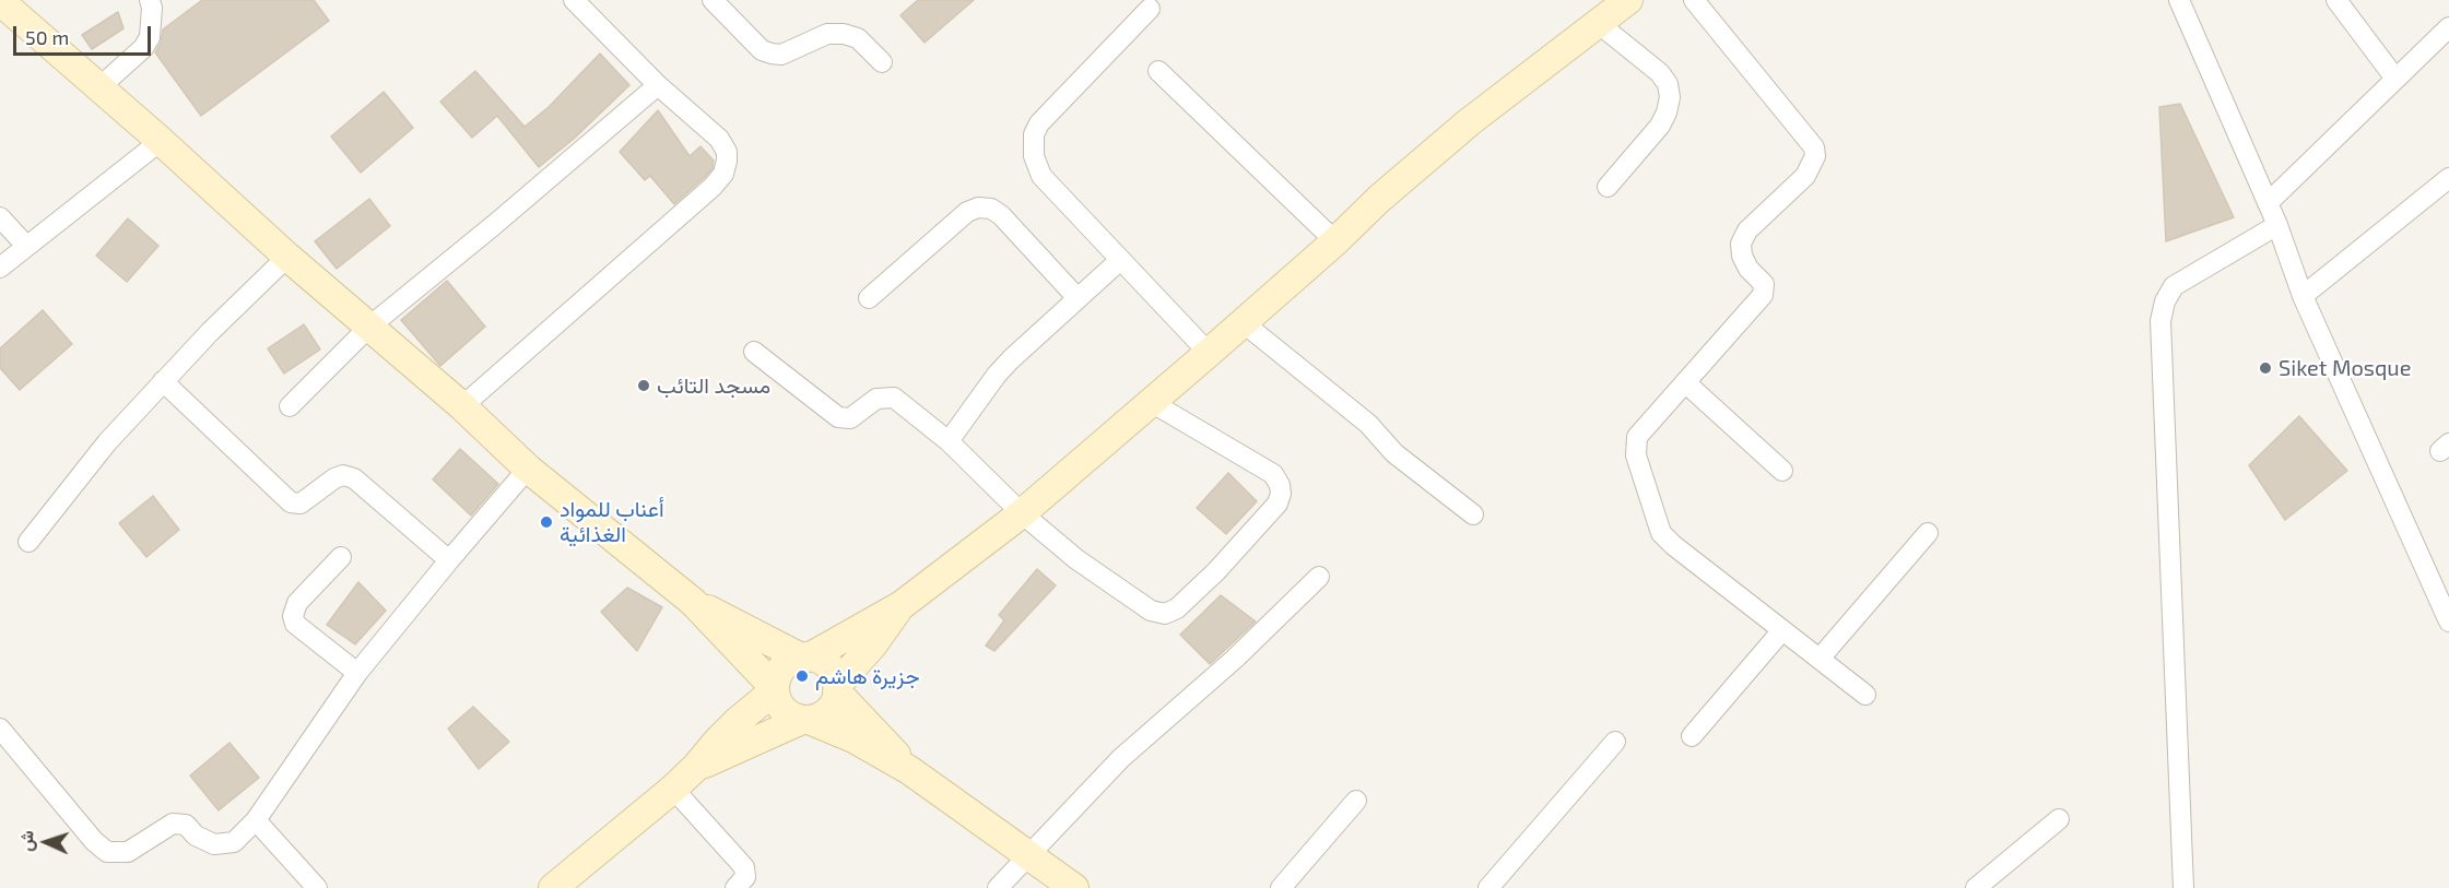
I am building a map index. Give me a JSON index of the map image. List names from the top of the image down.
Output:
{
  "places": [
    "Siket Mosque",
    "مسجد التائب",
    "أعناب للمواد الغذائية",
    "جزيرة هاشم"
  ],
  "scale_bar": "50 m",
  "north": "left"
}
